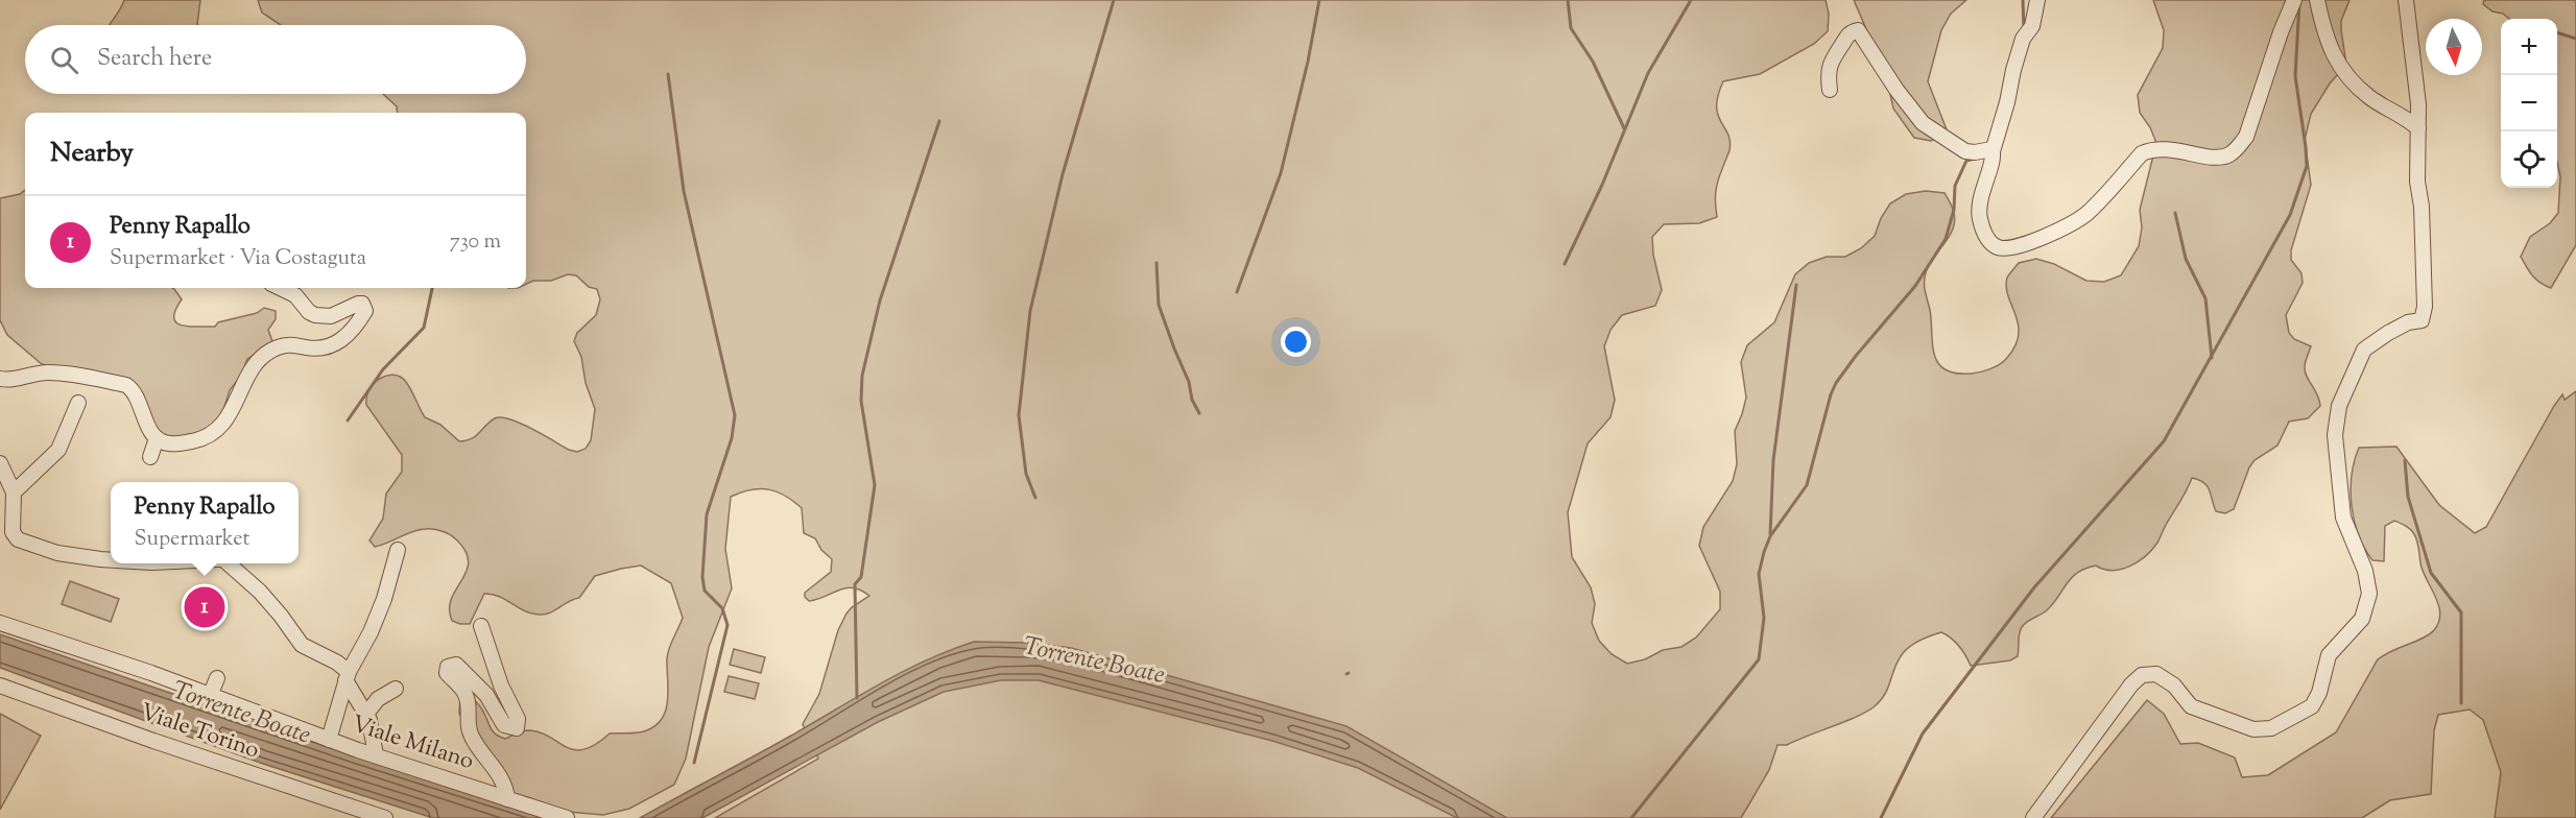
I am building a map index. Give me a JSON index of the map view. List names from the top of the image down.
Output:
{
  "streets": {
    "street": ["Viale Torino", "Viale Milano"]
  },
  "water": ["Torrente Boate"],
  "north": "bottom",
  "page": {
    "map_buttons": ["+", "−"],
    "search": "Search here",
    "heading": "Nearby",
    "list": [
      {
        "mark": "1",
        "name": "Penny Rapallo",
        "note": "Supermarket · Via Costaguta",
        "value": "730 m"
      }
    ],
    "popup": ["Penny Rapallo", "Supermarket"],
    "pins": "1"
  }
}
